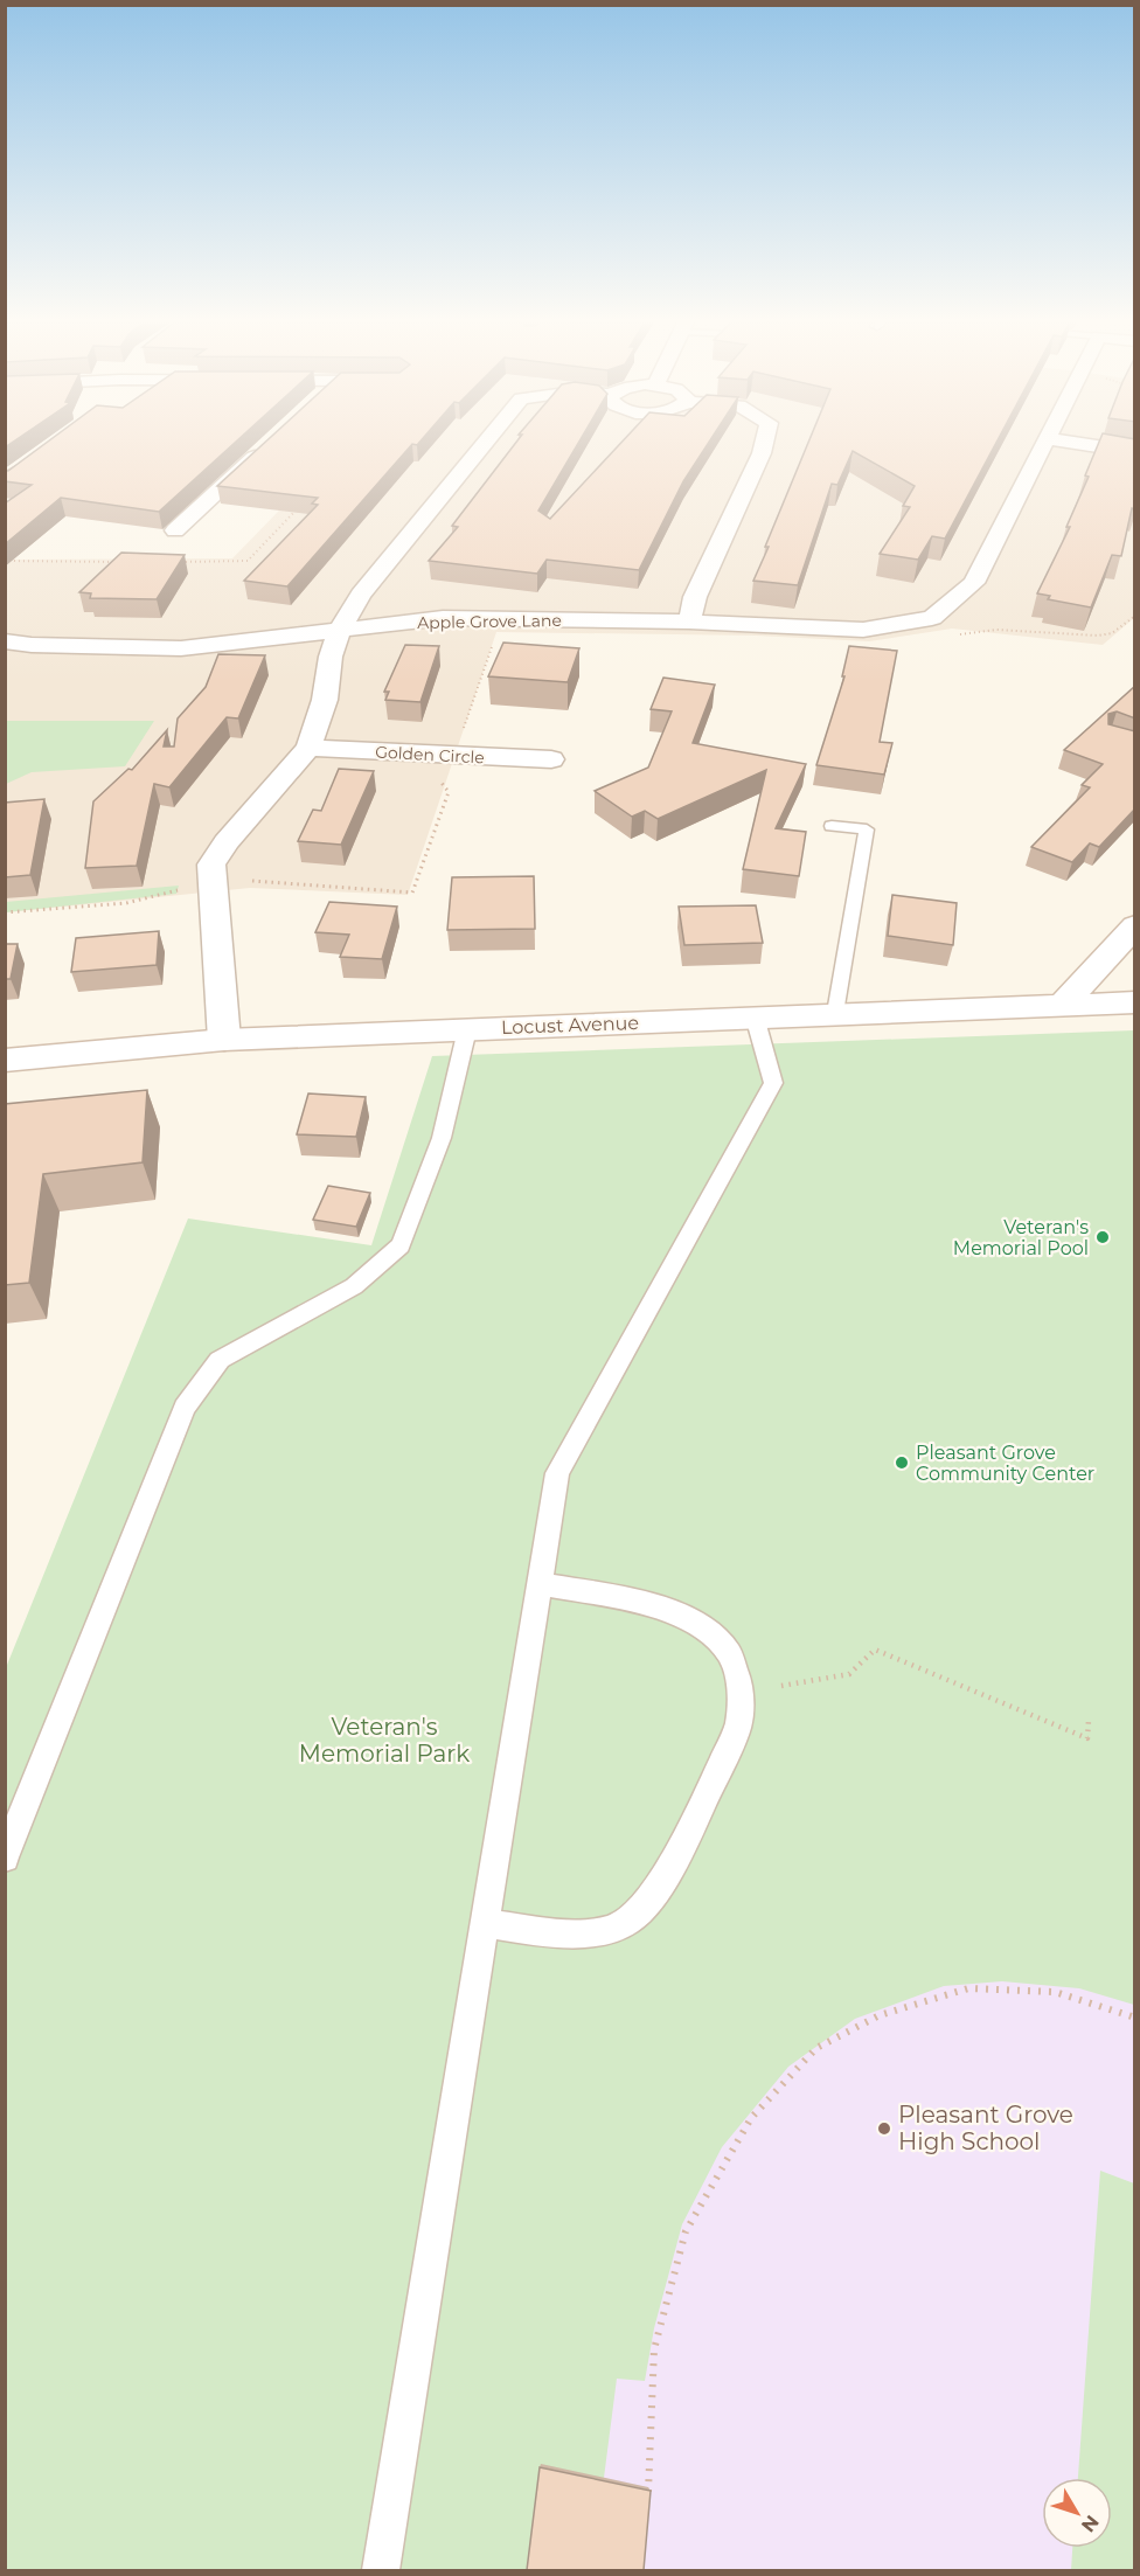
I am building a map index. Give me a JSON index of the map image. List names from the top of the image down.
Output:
{
  "streets": {
    "street": ["Apple Grove Lane", "Golden Circle", "Locust Avenue"]
  },
  "parks": ["Veteran's Memorial Park"],
  "places": ["Veteran's Memorial Pool", "Pleasant Grove Community Center", "Pleasant Grove High School"],
  "north": "bottom right"
}
